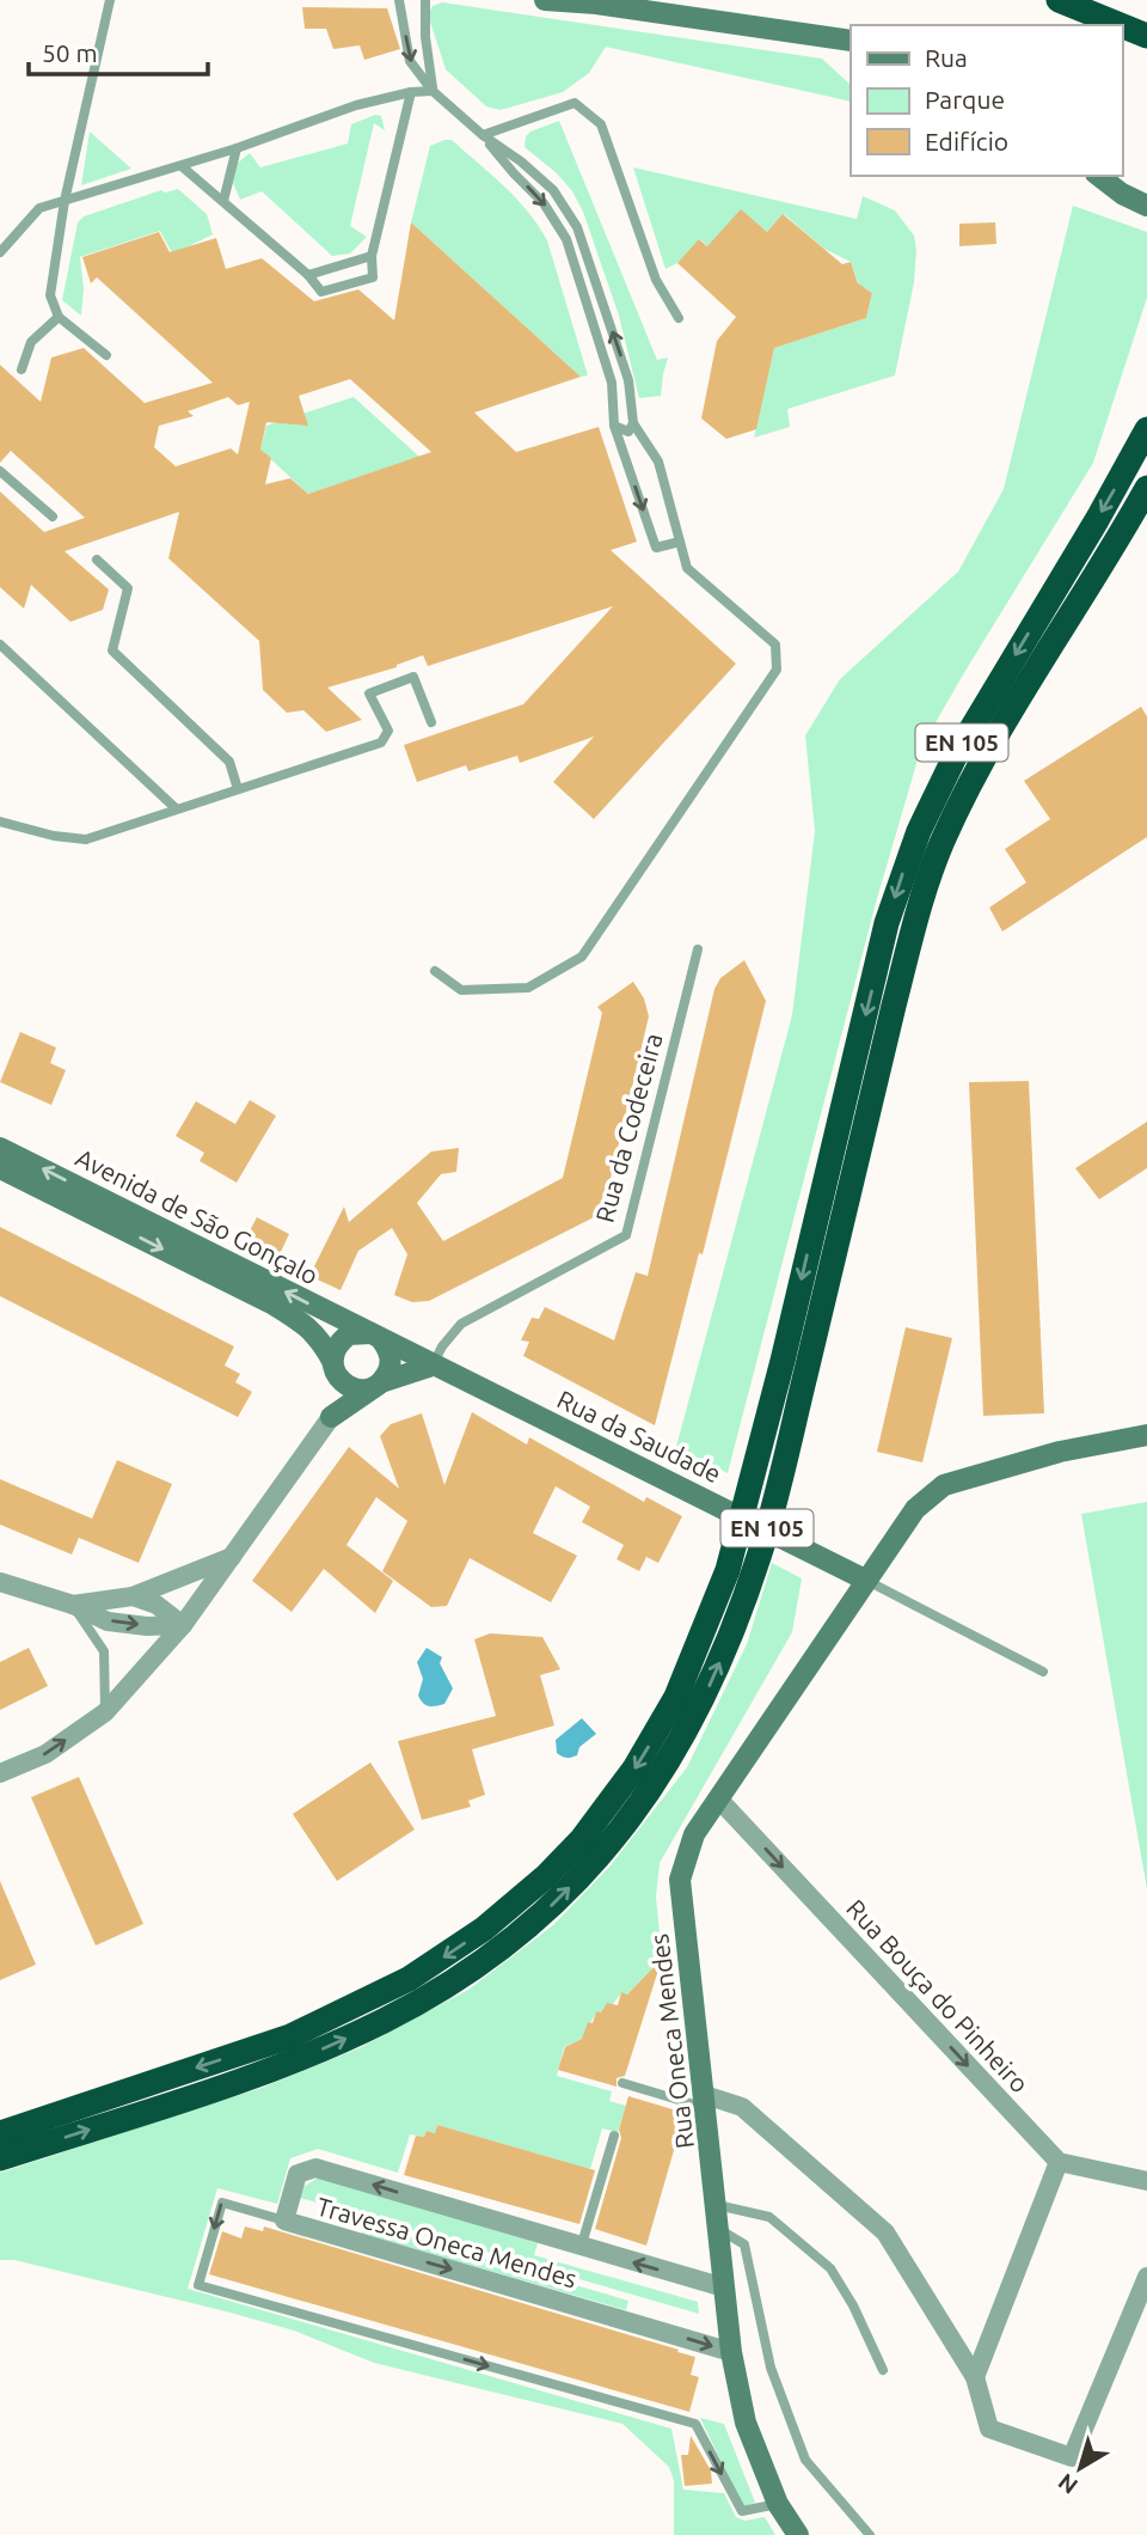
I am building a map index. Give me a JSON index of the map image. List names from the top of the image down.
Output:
{
  "streets": {
    "highway": ["EN 105"],
    "street": [
      "Avenida de São Gonçalo",
      "Rua da Saudade",
      "Rua Bouça do Pinheiro",
      "Rua Oneca Mendes",
      "Travessa Oneca Mendes"
    ],
    "lane": ["Rua da Codeceira"]
  },
  "crossings": [
    ["Rua da Codeceira", "Rua da Saudade"],
    ["Avenida de São Gonçalo", "Rua da Saudade"],
    ["Rua da Saudade", "Rua Oneca Mendes"],
    ["Rua Bouça do Pinheiro", "Rua Oneca Mendes"],
    ["Rua Oneca Mendes", "Travessa Oneca Mendes"]
  ],
  "one_way": ["Rua Bouça do Pinheiro"],
  "legend": ["Rua", "Parque", "Edifício"],
  "scale_bar": "50 m",
  "north": "bottom left"
}
